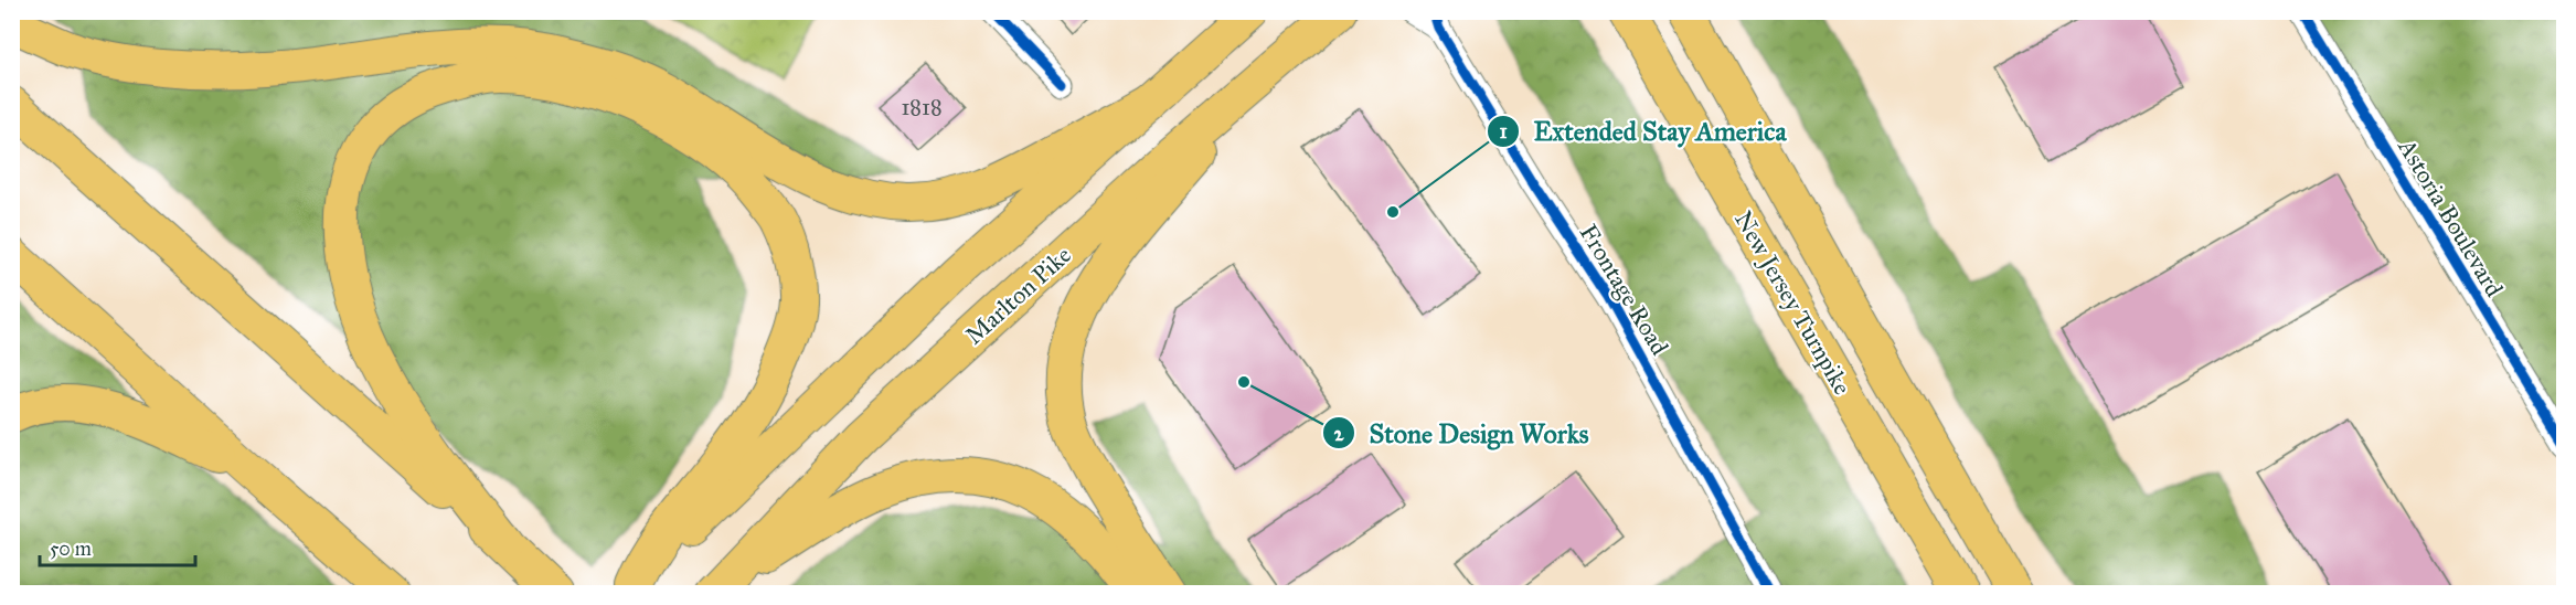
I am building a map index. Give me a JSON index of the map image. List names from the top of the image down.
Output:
{
  "streets": {
    "highway": ["Marlton Pike", "New Jersey Turnpike"],
    "street": ["Astoria Boulevard", "Frontage Road"]
  },
  "places": ["Extended Stay America", "Stone Design Works"],
  "house_numbers": ["1818"],
  "scale_bar": "50 m"
}
